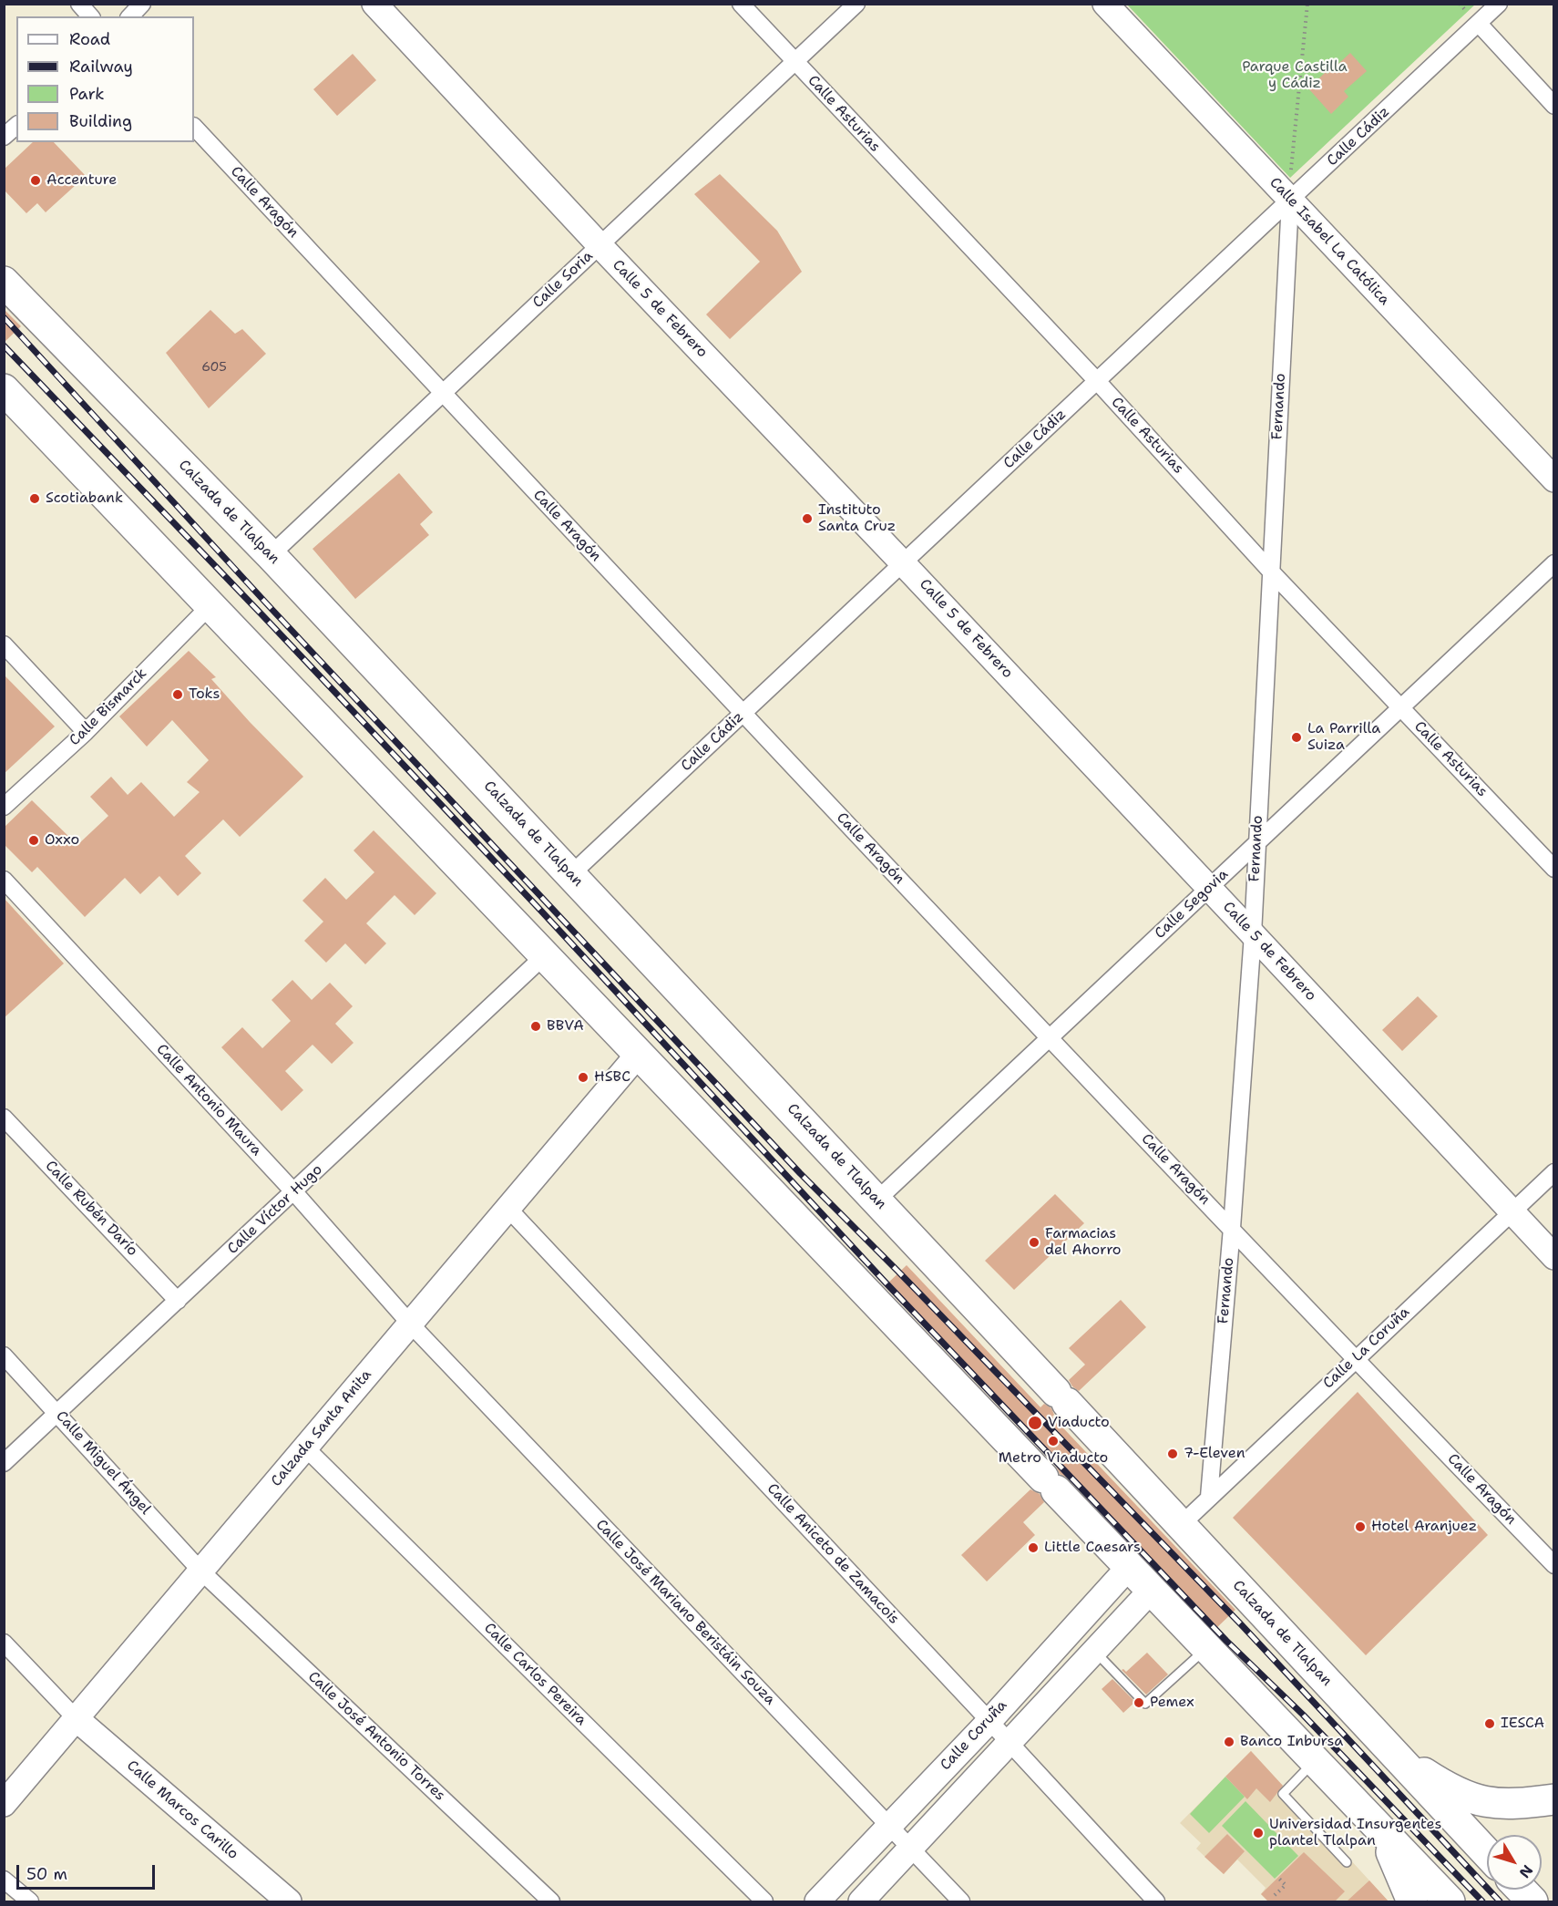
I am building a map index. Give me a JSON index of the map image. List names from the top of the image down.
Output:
{
  "streets": {
    "highway": ["Calzada de Tlalpan"],
    "street": [
      "Calle Asturias",
      "Calle Cádiz",
      "Calle Aragón",
      "Calle Isabel La Católica",
      "Calle Soria",
      "Calle 5 de Febrero",
      "Fernando",
      "Calle Bismarck",
      "Calle Segovia",
      "Calle Antonio Maura",
      "Calle Rubén Darío",
      "Calle Víctor Hugo",
      "Calle La Coruña",
      "Calzada Santa Anita",
      "Calle Miguel Ángel",
      "Calle Aniceto de Zamacois",
      "Calle José Mariano Beristáin Souza",
      "Calle Carlos Pereira",
      "Calle Coruña",
      "Calle José Antonio Torres",
      "Calle Marcos Carillo"
    ]
  },
  "crossings": [
    ["Calle Asturias", "Calle Cádiz"],
    ["Calle Asturias", "Calle Soria"],
    ["Calle Asturias", "Fernando"],
    ["Calle Asturias", "Calle Segovia"],
    ["Calle Cádiz", "Calle Aragón"],
    ["Calle Cádiz", "Calle Isabel La Católica"],
    ["Calle Cádiz", "Calle 5 de Febrero"],
    ["Calle Cádiz", "Fernando"],
    ["Calle Cádiz", "Calzada de Tlalpan"],
    ["Calle Aragón", "Calle Soria"],
    ["Calle Aragón", "Fernando"],
    ["Calle Aragón", "Calle Segovia"],
    ["Calle Aragón", "Calle La Coruña"],
    ["Calle Isabel La Católica", "Fernando"],
    ["Calle Soria", "Calle 5 de Febrero"],
    ["Calle Soria", "Calzada de Tlalpan"],
    ["Calle 5 de Febrero", "Fernando"],
    ["Calle 5 de Febrero", "Calle Segovia"],
    ["Calle 5 de Febrero", "Calle La Coruña"],
    ["Fernando", "Calle Segovia"],
    ["Fernando", "Calle La Coruña"],
    ["Calzada de Tlalpan", "Calle Segovia"],
    ["Calzada de Tlalpan", "Calle La Coruña"],
    ["Calle Antonio Maura", "Calle Víctor Hugo"],
    ["Calle Antonio Maura", "Calzada Santa Anita"],
    ["Calle Antonio Maura", "Calle José Mariano Beristáin Souza"],
    ["Calle Rubén Darío", "Calle Víctor Hugo"],
    ["Calle Víctor Hugo", "Calle Miguel Ángel"],
    ["Calzada Santa Anita", "Calle Miguel Ángel"],
    ["Calzada Santa Anita", "Calle Aniceto de Zamacois"],
    ["Calzada Santa Anita", "Calle José Mariano Beristáin Souza"],
    ["Calzada Santa Anita", "Calle Carlos Pereira"],
    ["Calzada Santa Anita", "Calle José Antonio Torres"],
    ["Calzada Santa Anita", "Calle Marcos Carillo"],
    ["Calle Miguel Ángel", "Calle José Antonio Torres"],
    ["Calle Aniceto de Zamacois", "Calle Coruña"],
    ["Calle José Mariano Beristáin Souza", "Calle Coruña"]
  ],
  "parks": ["Parque Castilla y Cádiz"],
  "places": [
    "Accenture",
    "Scotiabank",
    "Instituto Santa Cruz",
    "Toks",
    "La Parrilla Suiza",
    "Oxxo",
    "BBVA",
    "HSBC",
    "Farmacias del Ahorro",
    "Viaducto",
    "Metro Viaducto",
    "7-Eleven",
    "Hotel Aranjuez",
    "Little Caesars",
    "Pemex",
    "IESCA",
    "Banco Inbursa",
    "Universidad Insurgentes plantel Tlalpan"
  ],
  "house_numbers": ["605"],
  "legend": [
    "Road",
    "Railway",
    "Park",
    "Building"
  ],
  "scale_bar": "50 m",
  "north": "bottom right"
}
